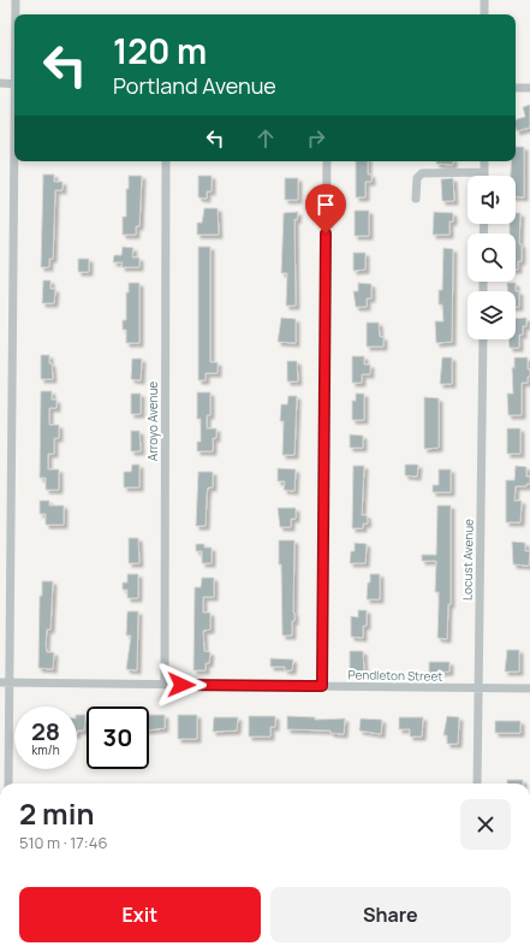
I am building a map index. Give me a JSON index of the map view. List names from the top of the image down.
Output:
{
  "streets": {
    "street": ["Arroyo Avenue", "Locust Avenue", "Pendleton Street"]
  },
  "crossings": [
    ["Arroyo Avenue", "Pendleton Street"],
    ["Locust Avenue", "Pendleton Street"]
  ],
  "page": {
    "turn": ["120 m", "Portland Avenue"],
    "speed": "28 km/h",
    "limit": "30",
    "heading": ["2 min", "510 m · 17:46"],
    "buttons": ["Exit", "Share"]
  }
}
